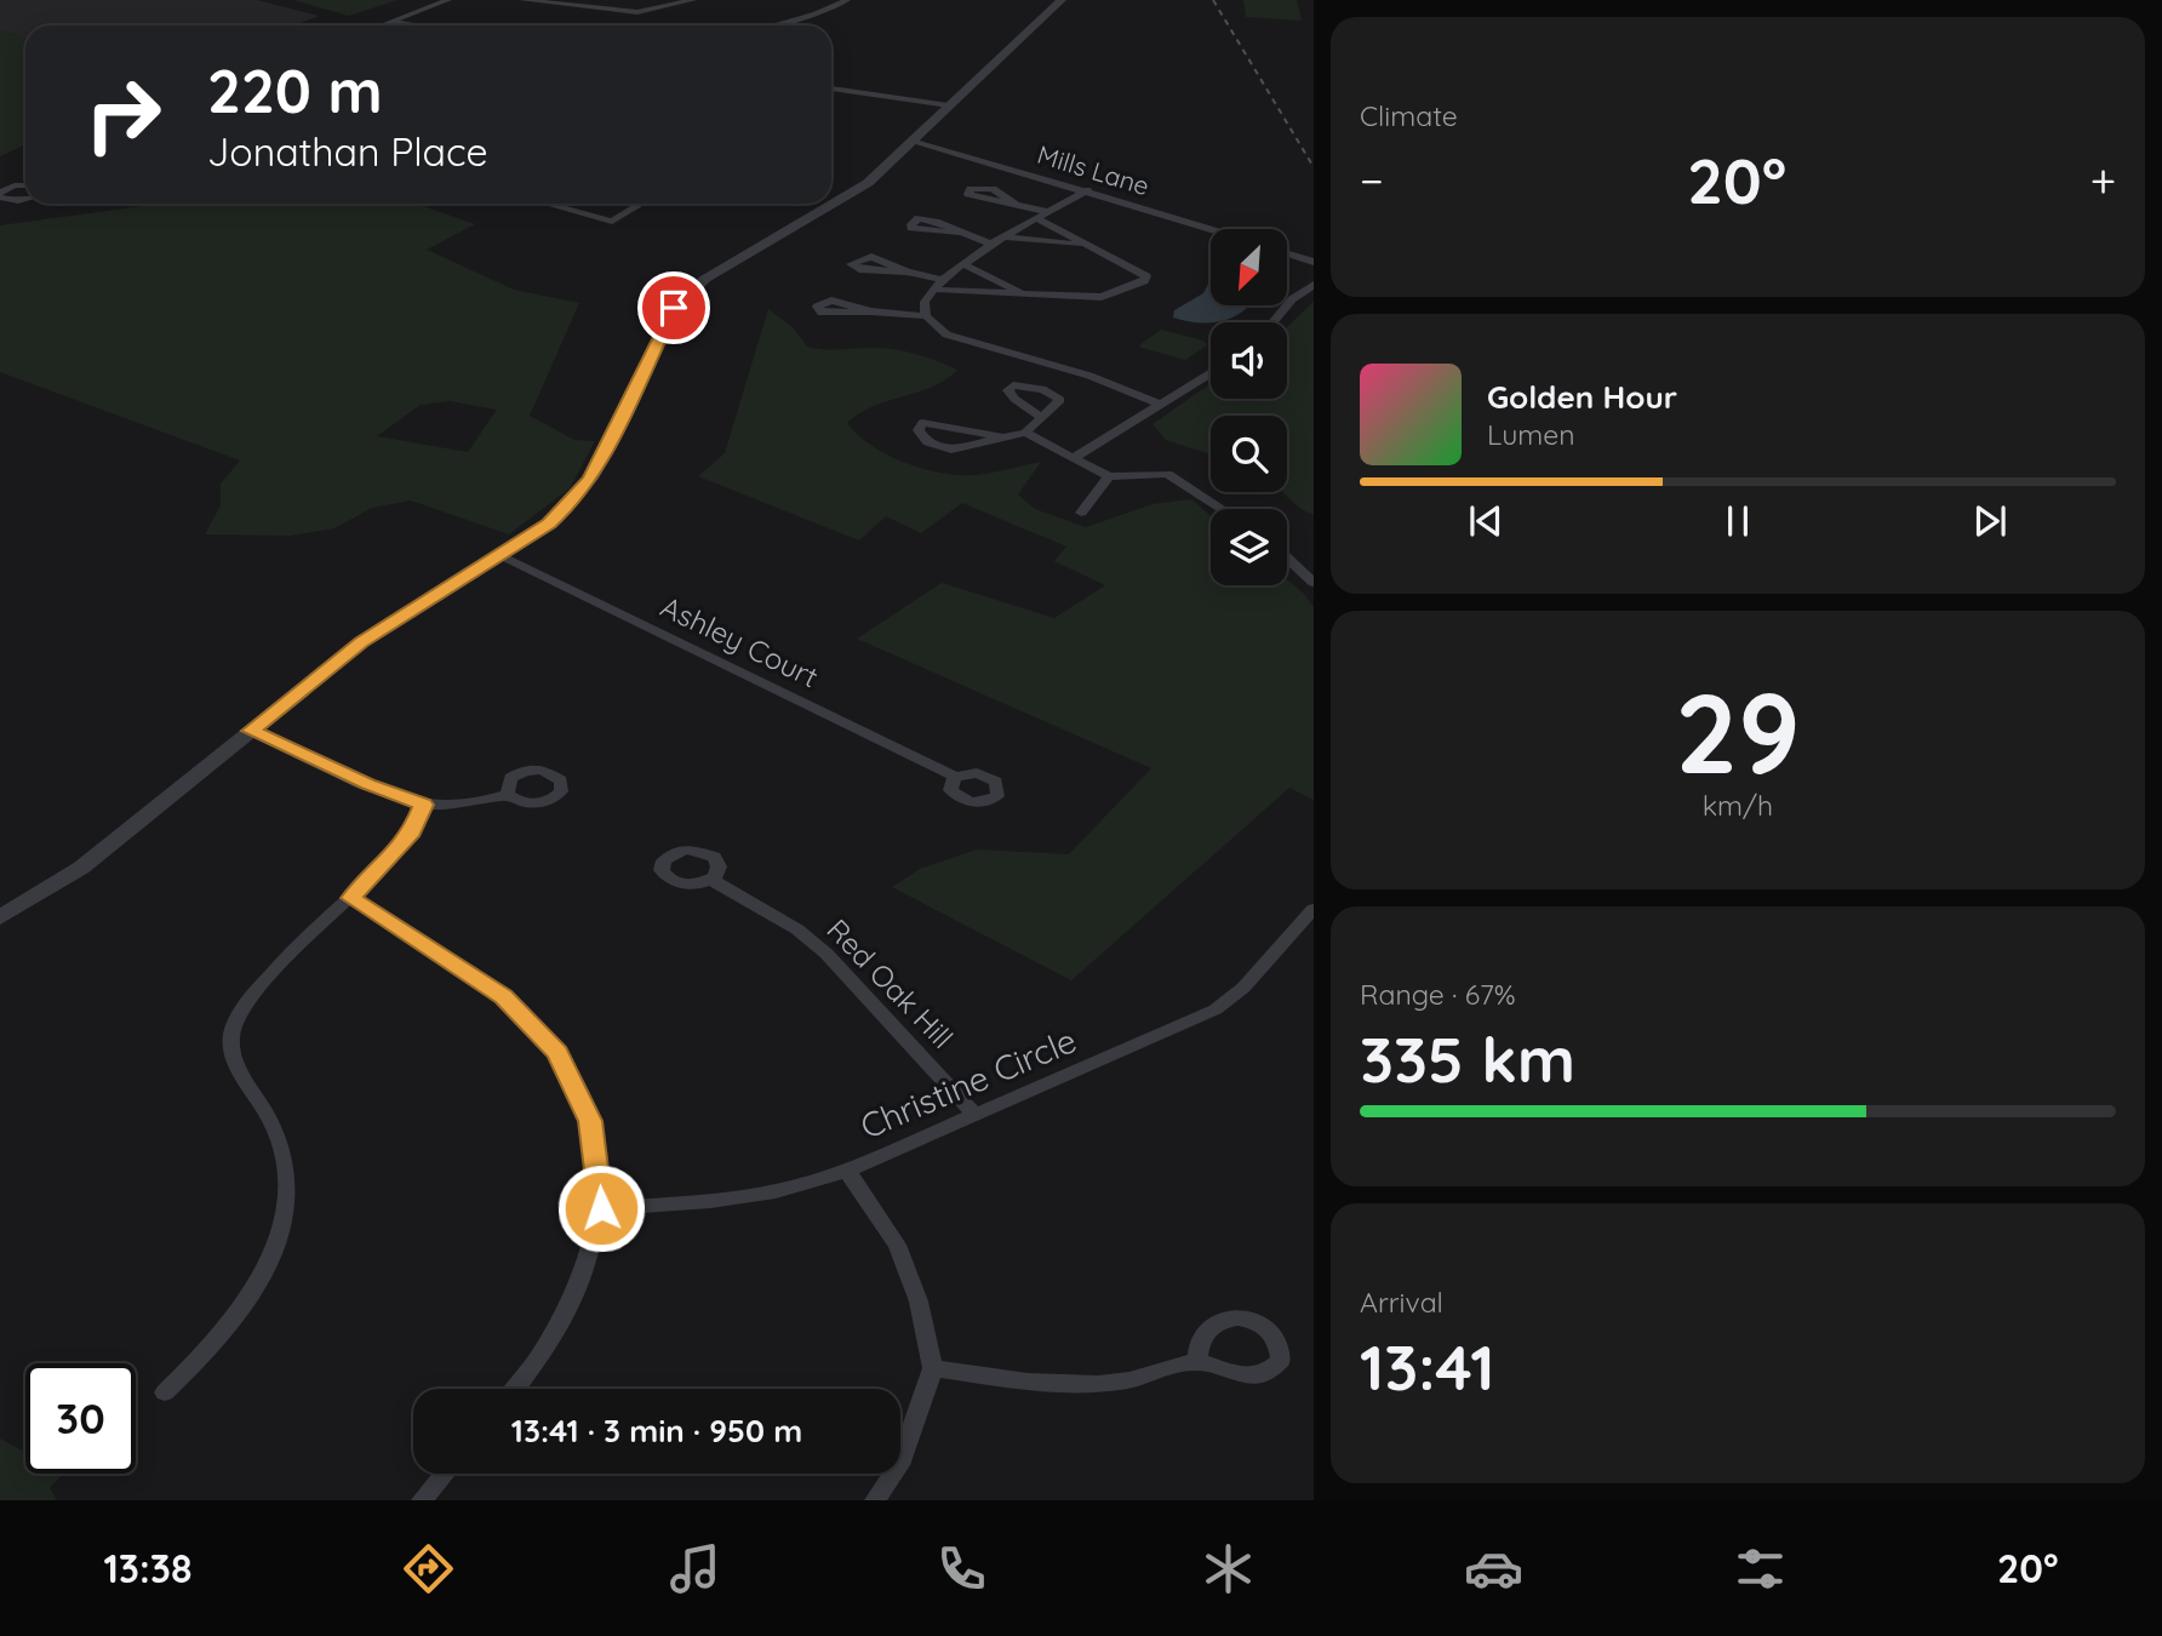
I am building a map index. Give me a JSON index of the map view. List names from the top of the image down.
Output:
{
  "streets": {
    "street": [
      "Mills Lane",
      "Ashley Court",
      "Red Oak Hill",
      "Christine Circle"
    ]
  },
  "crossings": [
    ["Red Oak Hill", "Christine Circle"]
  ],
  "north": "bottom left",
  "page": {
    "tile": [
      "Climate",
      ["29", "km/h"],
      ["Range · 67%", "335 km"],
      ["Arrival", "13:41"]
    ],
    "turn": ["220 m", "Jonathan Place"],
    "heat": ["−", "20°", "+"],
    "song": ["Golden Hour", "Lumen"],
    "limit": "30",
    "trip": "13:41 · 3 min · 950 m",
    "tabs": ["13:38", "20°"]
  }
}
